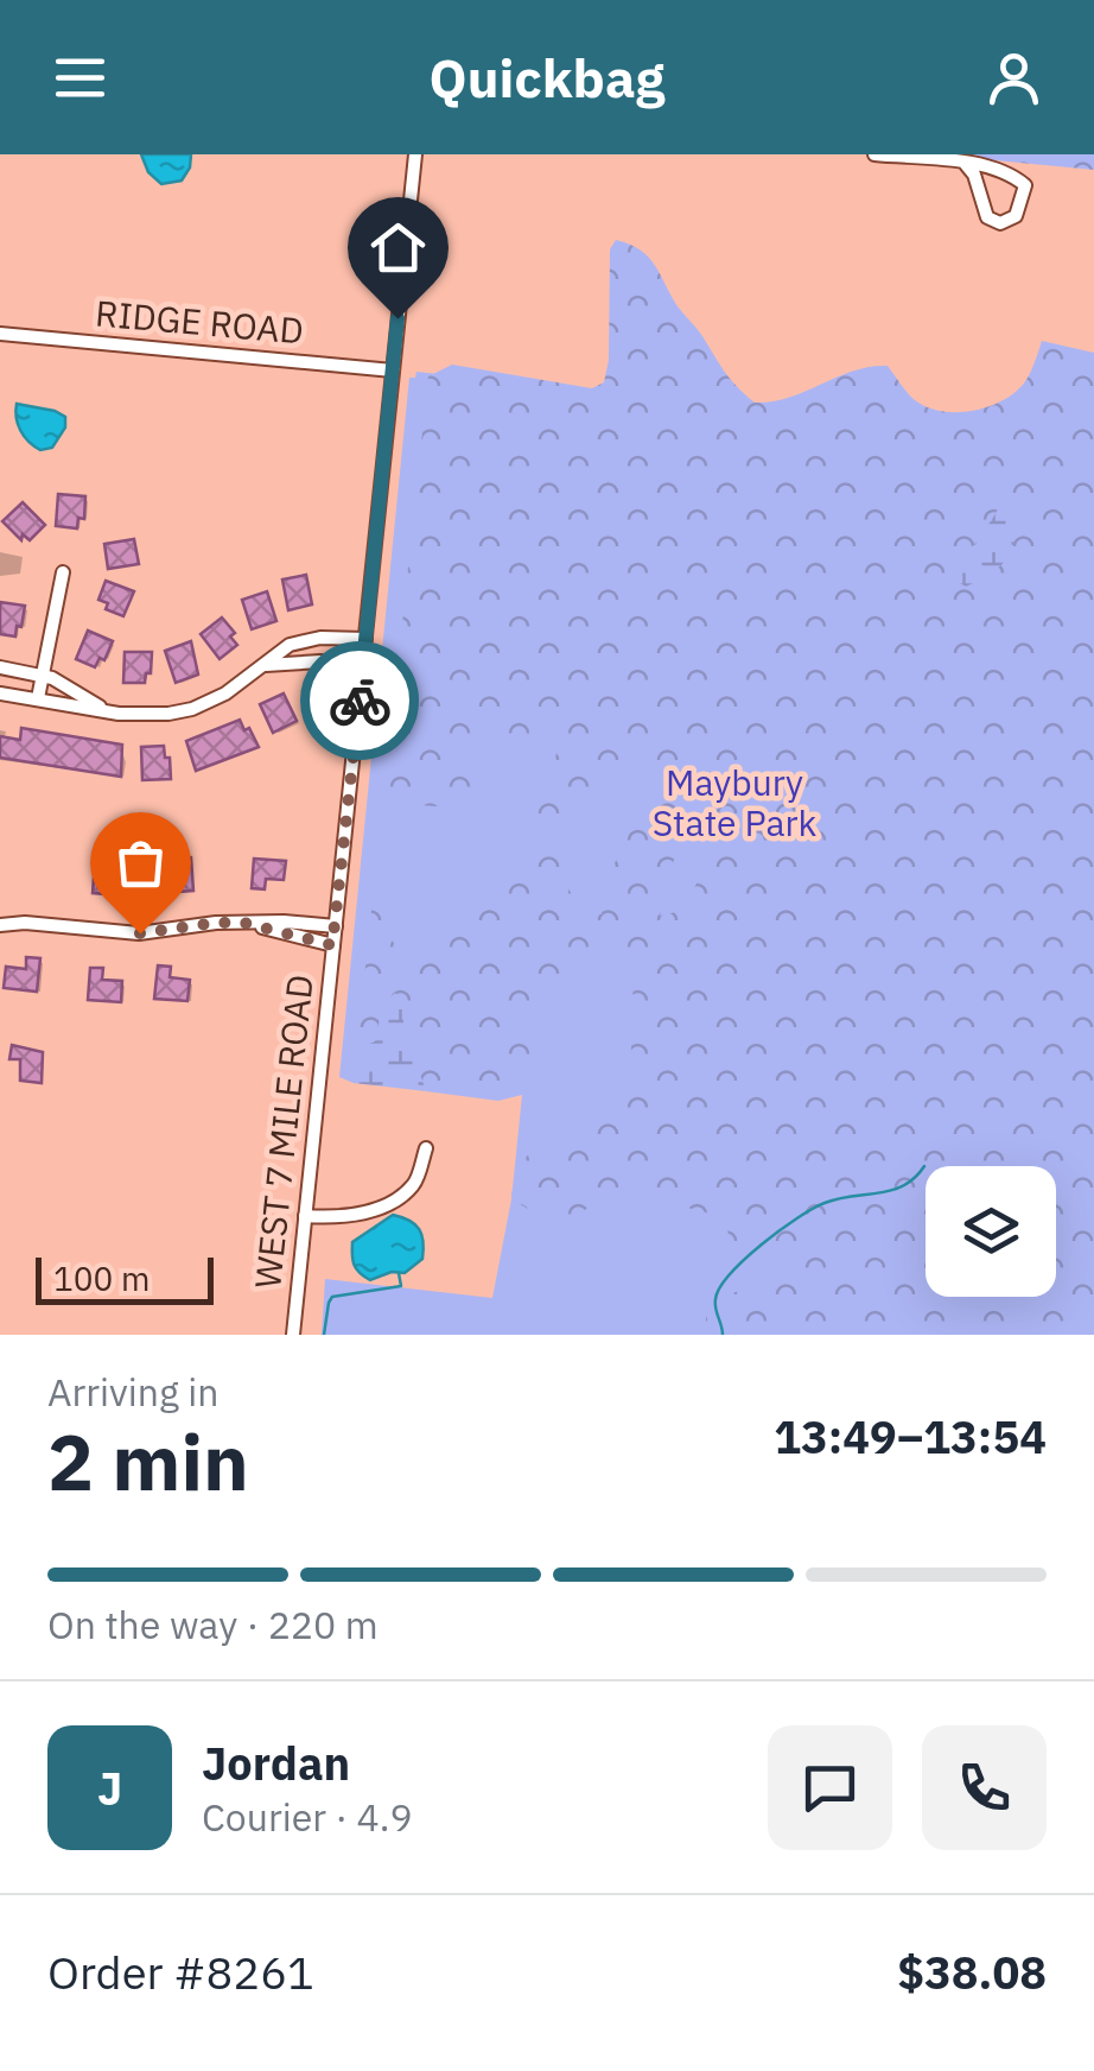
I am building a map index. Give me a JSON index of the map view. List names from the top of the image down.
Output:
{
  "streets": {
    "street": ["RIDGE ROAD", "WEST 7 MILE ROAD"]
  },
  "crossings": [
    ["RIDGE ROAD", "WEST 7 MILE ROAD"]
  ],
  "parks": ["Maybury State Park"],
  "scale_bar": "100 m",
  "page": {
    "header": "Quickbag",
    "scale": "100 m",
    "heading": ["2 min", "Arriving in", "13:49–13:54"],
    "panel": [
      "Jordan",
      "Courier · 4.9",
      "Order #8261",
      "$38.08"
    ],
    "bar": "On the way · 220 m",
    "round": "J"
  }
}
